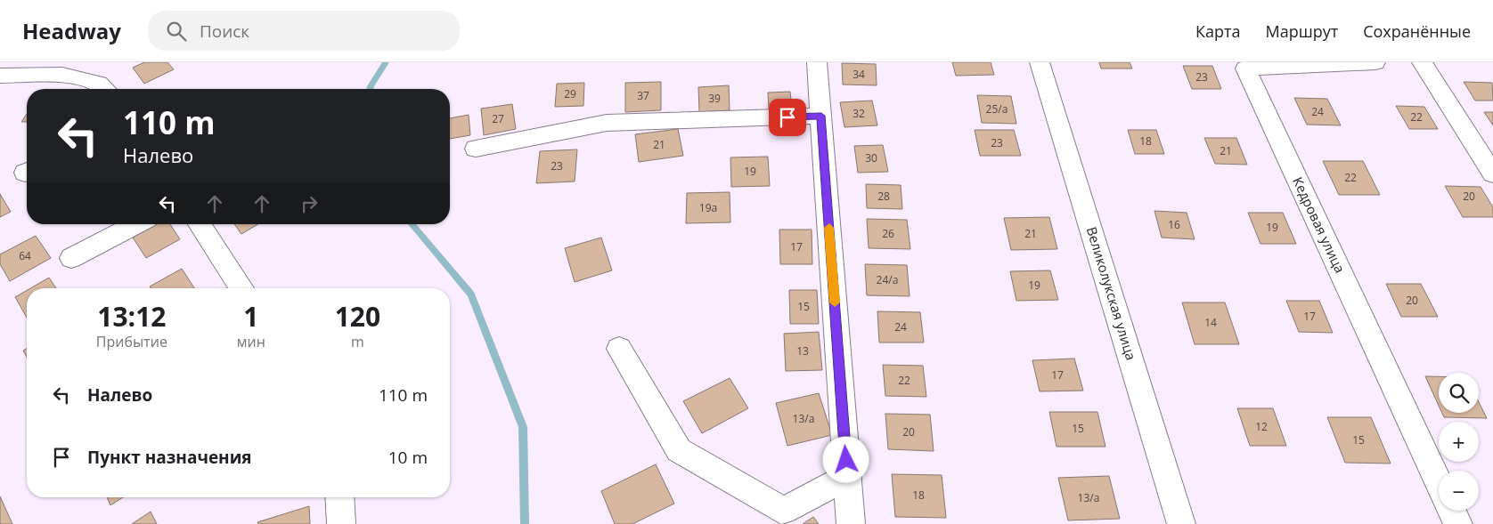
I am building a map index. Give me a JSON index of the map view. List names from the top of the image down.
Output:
{
  "streets": {
    "street": ["Кедровая улица", "Великолукская улица"]
  },
  "house_numbers": [
    "34",
    "23",
    "29",
    "37",
    "39",
    "25/а",
    "24",
    "32",
    "22",
    "27",
    "18",
    "23",
    "21",
    "21",
    "30",
    "23",
    "19",
    "22",
    "28",
    "20",
    "19а",
    "16",
    "19",
    "26",
    "21",
    "17",
    "64",
    "24/а",
    "19",
    "20",
    "15",
    "17",
    "14",
    "24",
    "13",
    "17",
    "22",
    "13/а",
    "12",
    "15",
    "20",
    "15",
    "18",
    "13/а"
  ],
  "page": {
    "header": "Headway",
    "search": "Поиск",
    "nav": ["Карта", "Маршрут", "Сохранённые"],
    "turn": ["110 m", "Налево"],
    "eta": [
      "13:12",
      "Прибытие",
      "1",
      "мин",
      "120",
      "m"
    ],
    "list": [
      {
        "name": "Налево",
        "value": "110 m"
      },
      {
        "name": "Пункт назначения",
        "value": "10 m"
      }
    ],
    "map_buttons": ["+", "−"]
  }
}
